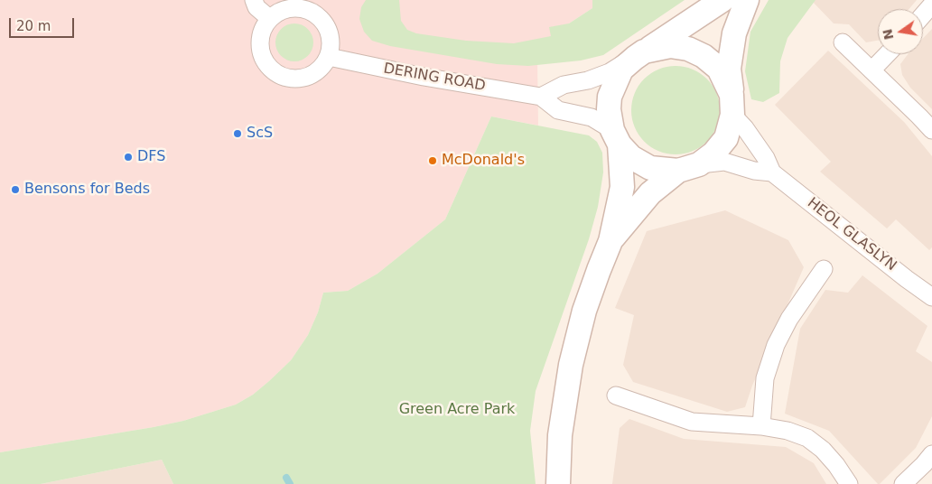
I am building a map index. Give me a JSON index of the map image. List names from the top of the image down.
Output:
{
  "streets": {
    "street": ["DERING ROAD", "HEOL GLASLYN"]
  },
  "crossings": [
    ["DERING ROAD", "HEOL GLASLYN"]
  ],
  "parks": ["Green Acre Park"],
  "places": [
    "ScS",
    "DFS",
    "McDonald's",
    "Bensons for Beds"
  ],
  "scale_bar": "20 m",
  "north": "left"
}
